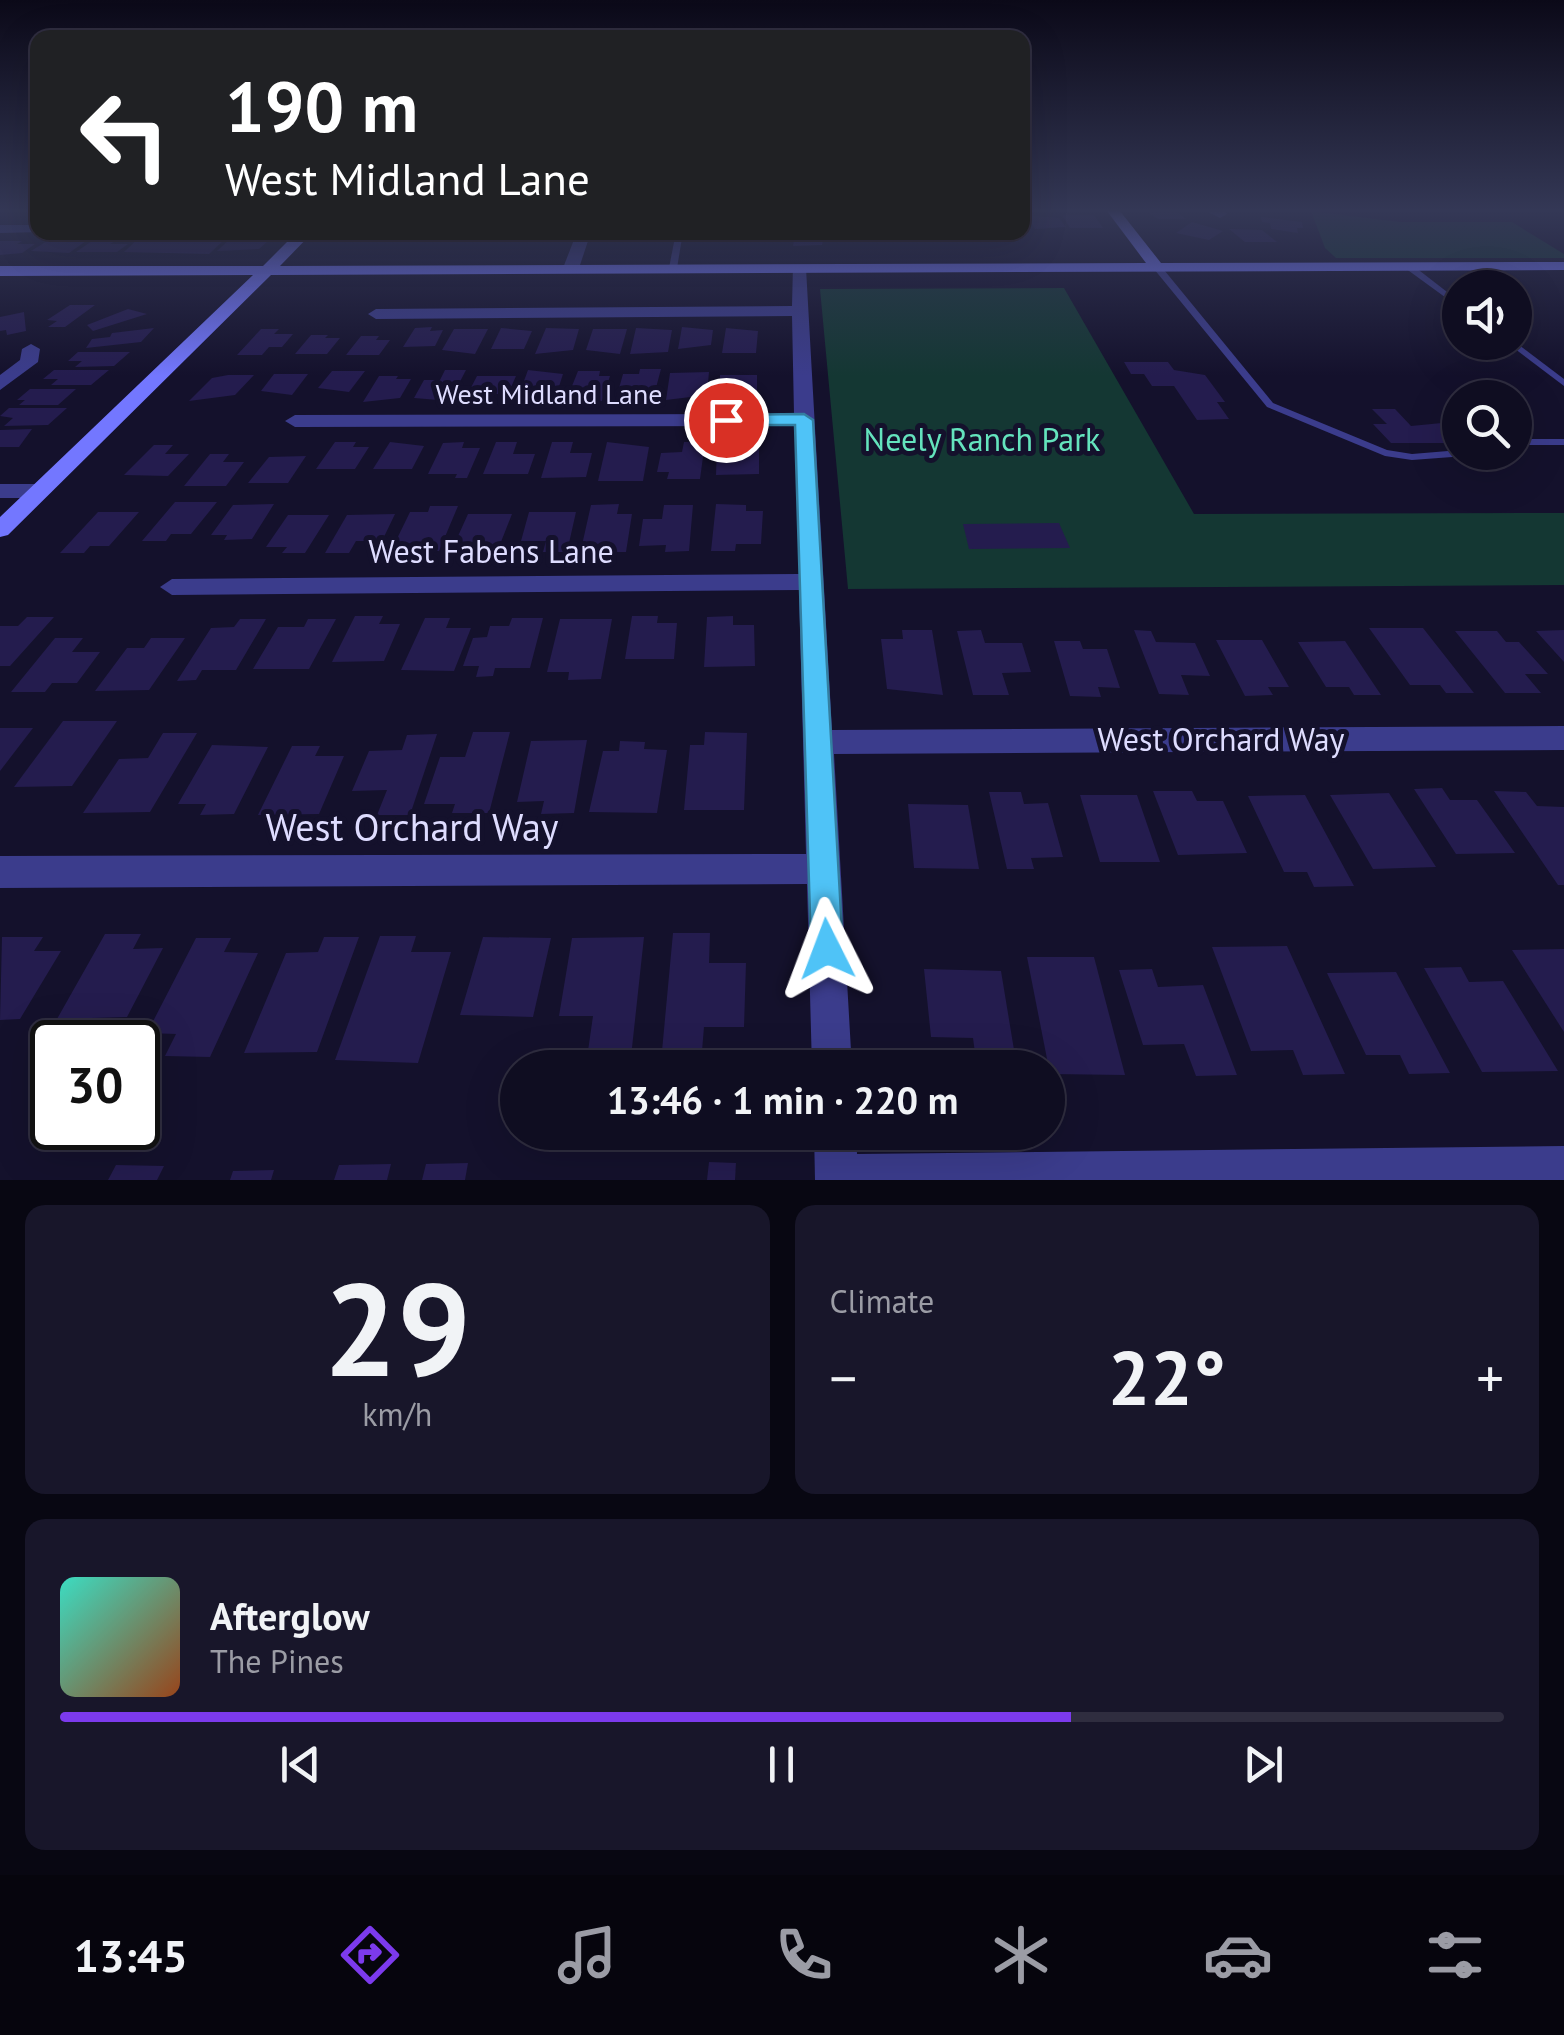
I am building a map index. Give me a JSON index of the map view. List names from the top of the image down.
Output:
{
  "streets": {
    "street": ["West Midland Lane", "West Fabens Lane", "West Orchard Way"]
  },
  "parks": ["Neely Ranch Park"],
  "page": {
    "turn": ["190 m", "West Midland Lane"],
    "limit": "30",
    "trip": "13:46 · 1 min · 220 m",
    "tile": [
      ["29", "km/h"],
      "Climate"
    ],
    "heat": ["−", "22°", "+"],
    "song": ["Afterglow", "The Pines"],
    "tabs": "13:45"
  }
}
